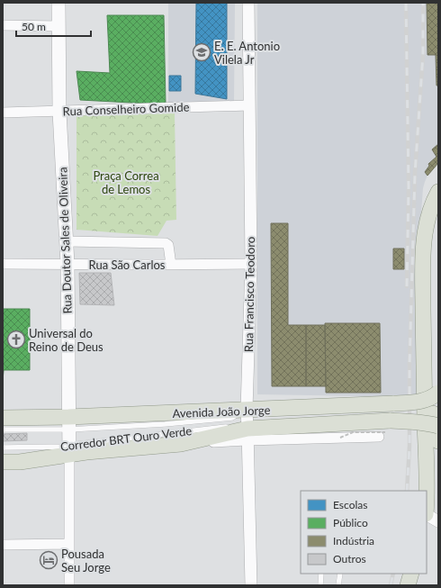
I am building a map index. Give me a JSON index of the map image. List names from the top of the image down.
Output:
{
  "streets": {
    "main road": ["Rua Doutor Sales de Oliveira", "Avenida João Jorge"],
    "street": ["Rua Conselheiro Gomide", "Rua São Carlos", "Rua Francisco Teodoro"],
    "lane": ["Corredor BRT Ouro Verde"]
  },
  "crossings": [
    ["Rua Conselheiro Gomide", "Rua Doutor Sales de Oliveira"],
    ["Rua Conselheiro Gomide", "Rua Francisco Teodoro"],
    ["Rua Doutor Sales de Oliveira", "Rua São Carlos"],
    ["Rua Doutor Sales de Oliveira", "Avenida João Jorge"],
    ["Rua Doutor Sales de Oliveira", "Corredor BRT Ouro Verde"],
    ["Rua São Carlos", "Rua Francisco Teodoro"],
    ["Rua Francisco Teodoro", "Avenida João Jorge"],
    ["Rua Francisco Teodoro", "Corredor BRT Ouro Verde"],
    ["Avenida João Jorge", "Corredor BRT Ouro Verde"]
  ],
  "parks": ["Praça Correa de Lemos"],
  "places": {
    "school or university": ["E. E. Antonio Vilela Jr"],
    "church": ["Universal do Reino de Deus"],
    "hotel": ["Pousada Seu Jorge"]
  },
  "legend": [
    "Escolas",
    "Público",
    "Indústria",
    "Outros"
  ],
  "scale_bar": "50 m"
}
